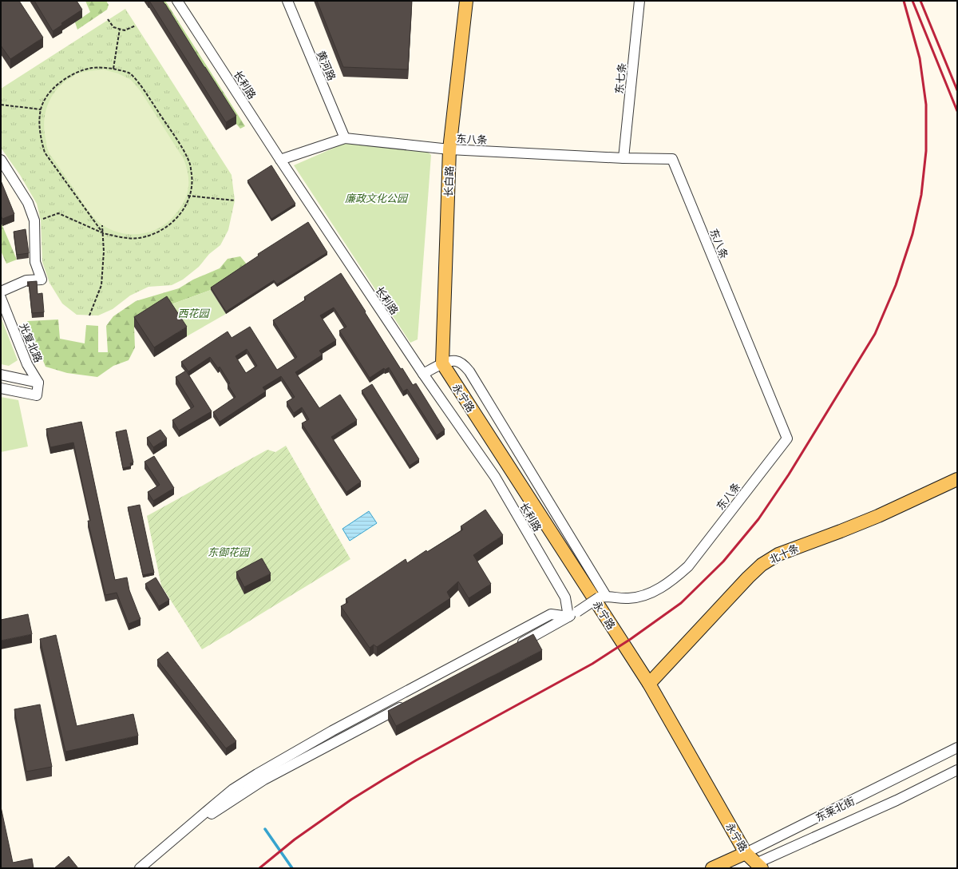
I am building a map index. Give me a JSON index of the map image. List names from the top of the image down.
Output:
{
  "streets": {
    "main road": [
      "长白路",
      "永宁路",
      "北十条",
      "东莱北街"
    ],
    "street": [
      "黄河路",
      "东七条",
      "长利路",
      "东八条",
      "光复北路"
    ]
  },
  "crossings": [
    ["黄河路", "东八条"],
    ["东七条", "东八条"],
    ["长利路", "东八条"],
    ["东八条", "长白路"],
    ["长白路", "永宁路"],
    ["永宁路", "北十条"],
    ["永宁路", "东莱北街"]
  ],
  "parks": ["廉政文化公园", "西花园", "东御花园"]
}
